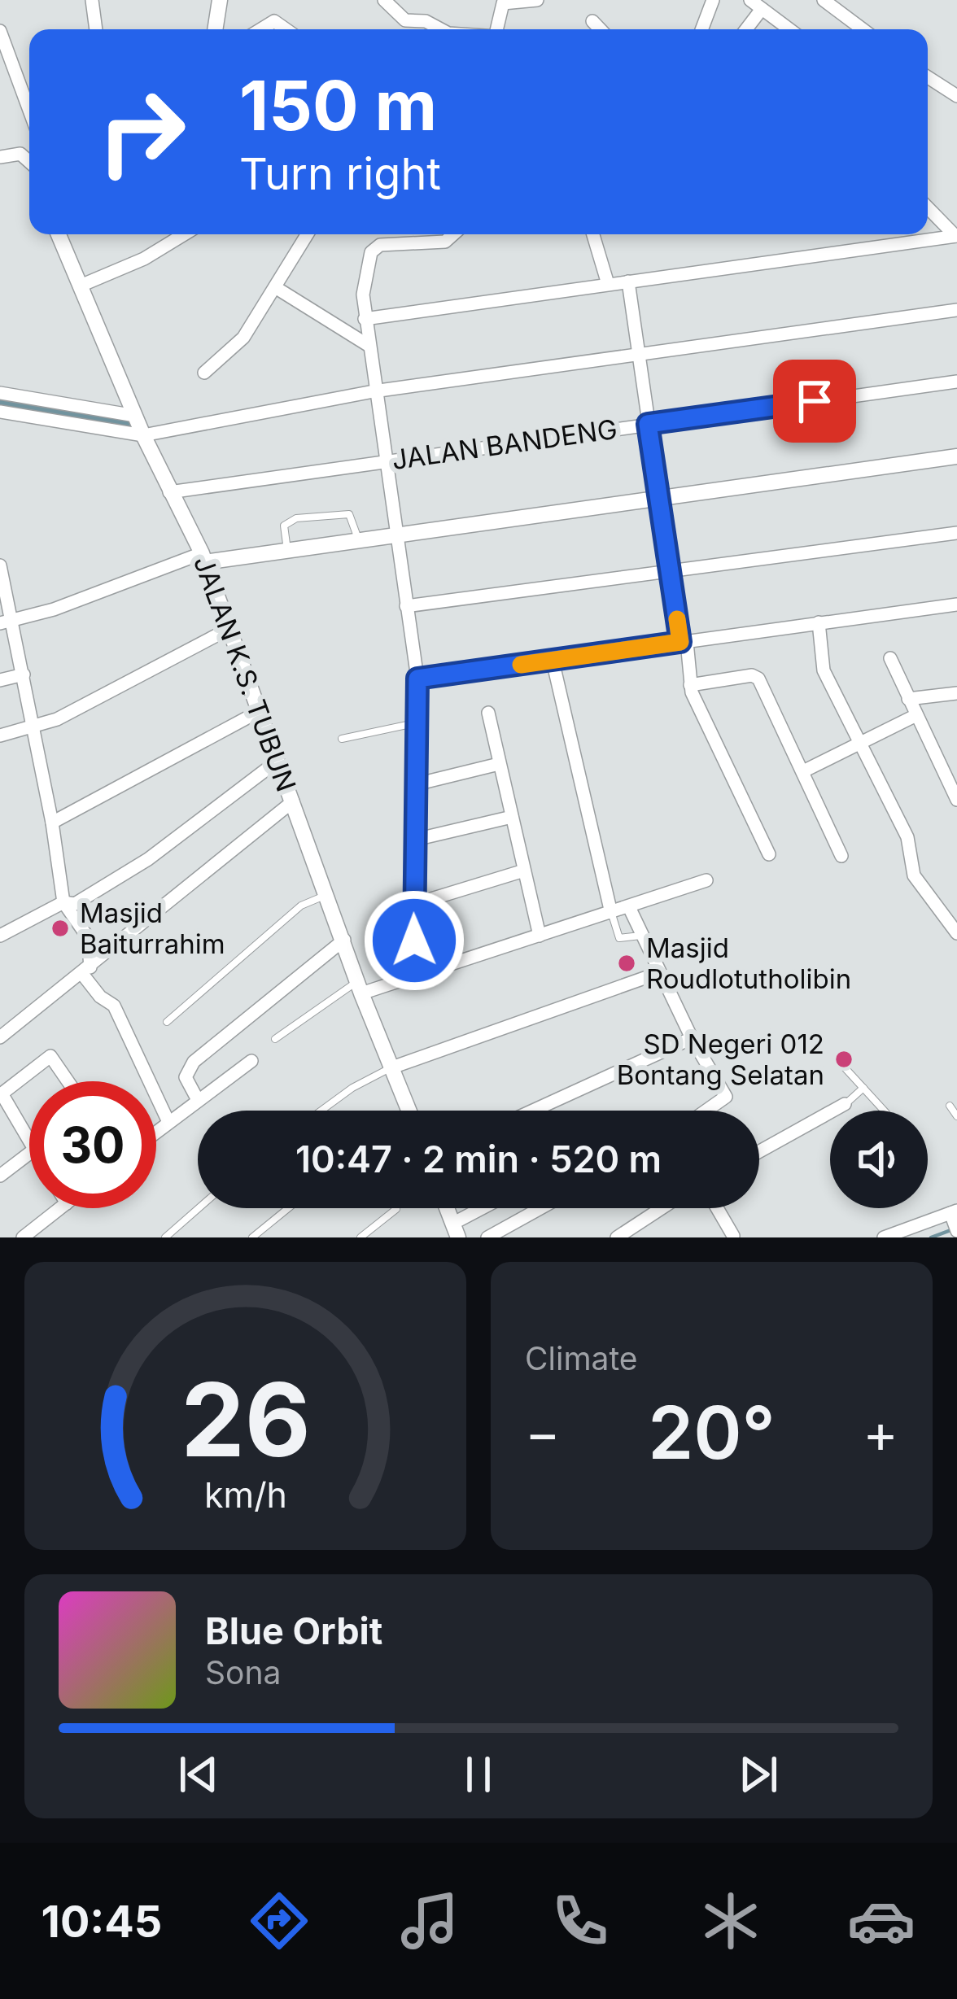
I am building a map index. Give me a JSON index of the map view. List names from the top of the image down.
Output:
{
  "streets": {
    "street": ["JALAN BANDENG", "JALAN K.S. TUBUN"]
  },
  "crossings": [
    ["JALAN BANDENG", "JALAN K.S. TUBUN"]
  ],
  "places": ["Masjid Baiturrahim", "Masjid Roudlotutholibin", "SD Negeri 012 Bontang Selatan"],
  "page": {
    "turn": ["150 m", "Turn right"],
    "limit": "30",
    "trip": "10:47 · 2 min · 520 m",
    "tile": "Climate",
    "heat": ["−", "20°", "+"],
    "song": ["Blue Orbit", "Sona"],
    "tabs": "10:45",
    "gauge": ["26", "km/h"]
  }
}
